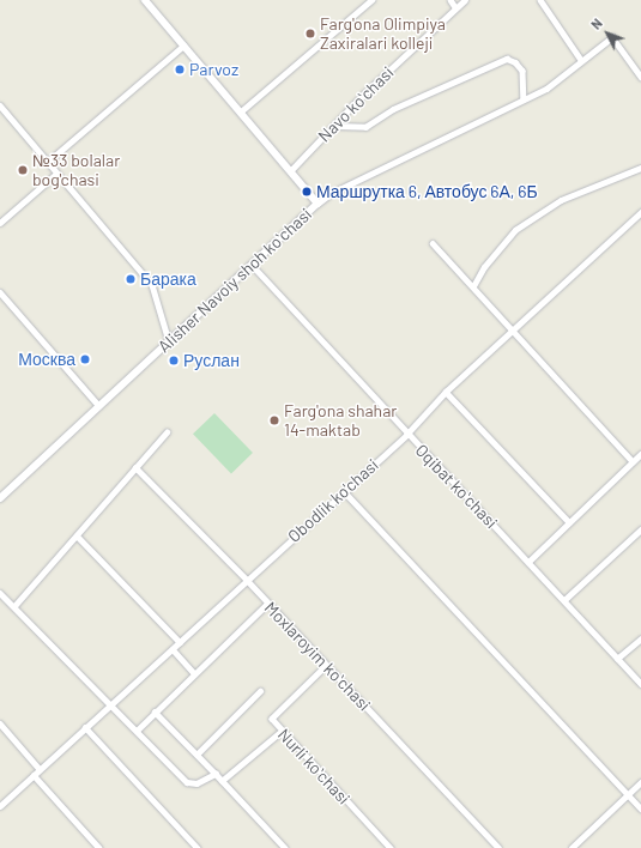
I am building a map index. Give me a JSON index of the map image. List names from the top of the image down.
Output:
{
  "streets": {
    "street": [
      "Navo koʻchasi",
      "Alisher Navoiy shoh koʻchasi",
      "Oqibat koʻchasi",
      "Obodlik ko'chasi",
      "Moxlaroyim koʻchasi",
      "Nurli koʻchasi"
    ]
  },
  "crossings": [
    ["Navo koʻchasi", "Alisher Navoiy shoh koʻchasi"],
    ["Alisher Navoiy shoh koʻchasi", "Oqibat koʻchasi"],
    ["Oqibat koʻchasi", "Obodlik ko'chasi"],
    ["Obodlik ko'chasi", "Moxlaroyim koʻchasi"],
    ["Moxlaroyim koʻchasi", "Nurli koʻchasi"]
  ],
  "places": [
    "Farg'ona Olimpiya Zaxiralari kolleji",
    "Parvoz",
    "№33 bolalar bog'chasi",
    "Маршрутка 6, Автобус 6А, 6Б",
    "Барака",
    "Москва",
    "Руслан",
    "Farg'ona shahar 14-maktab"
  ],
  "north": "top left"
}
